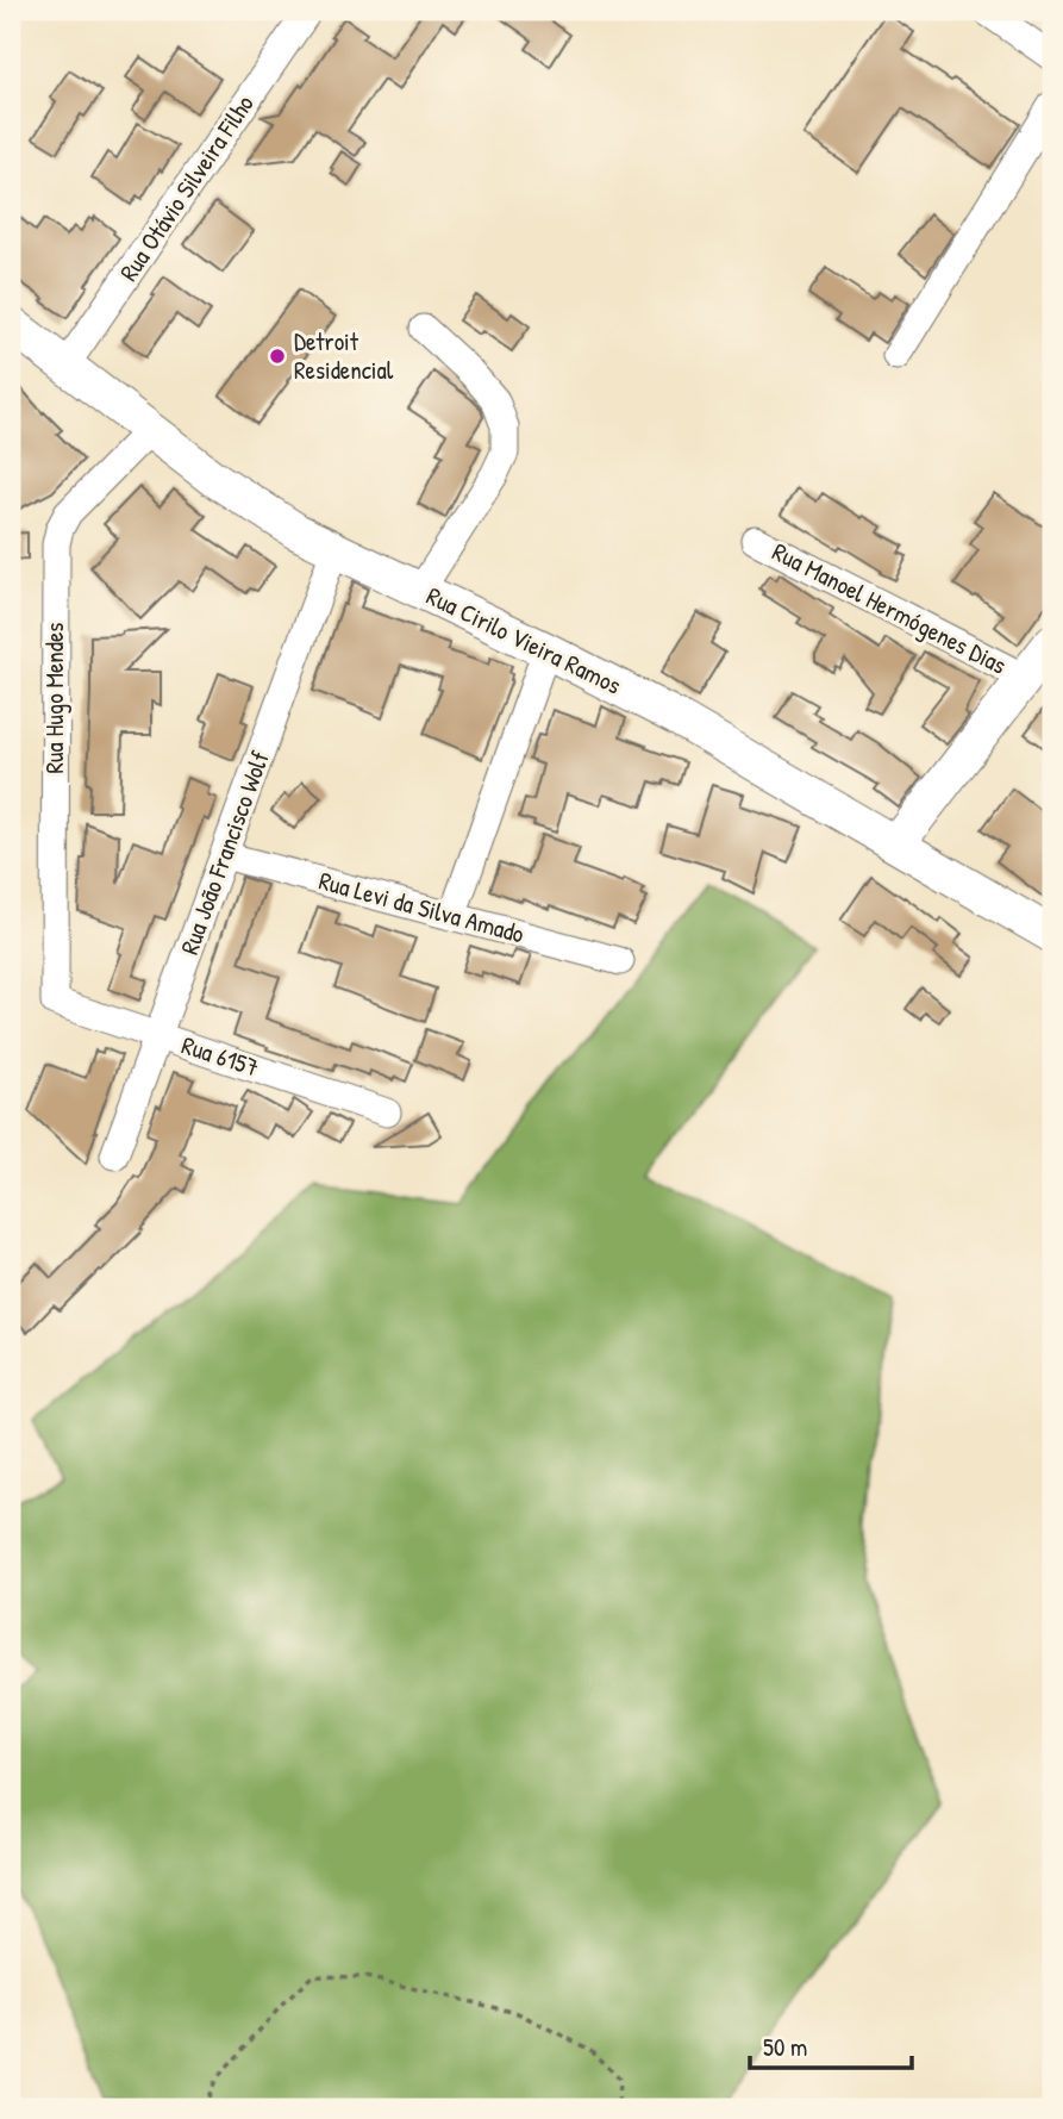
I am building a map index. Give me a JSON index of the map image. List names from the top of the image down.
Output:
{
  "streets": {
    "main road": ["Rua Cirilo Vieira Ramos"],
    "street": [
      "Rua Otávio Silveira Filho",
      "Rua Manoel Hermógenes Dias",
      "Rua Hugo Mendes",
      "Rua João Francisco Wolf",
      "Rua Levi da Silva Amado",
      "Rua 6157"
    ]
  },
  "crossings": [
    ["Rua Otávio Silveira Filho", "Rua Cirilo Vieira Ramos"],
    ["Rua Cirilo Vieira Ramos", "Rua Hugo Mendes"],
    ["Rua Cirilo Vieira Ramos", "Rua João Francisco Wolf"],
    ["Rua Hugo Mendes", "Rua 6157"],
    ["Rua João Francisco Wolf", "Rua Levi da Silva Amado"],
    ["Rua João Francisco Wolf", "Rua 6157"]
  ],
  "places": ["Detroit Residencial"],
  "scale_bar": "50 m"
}
